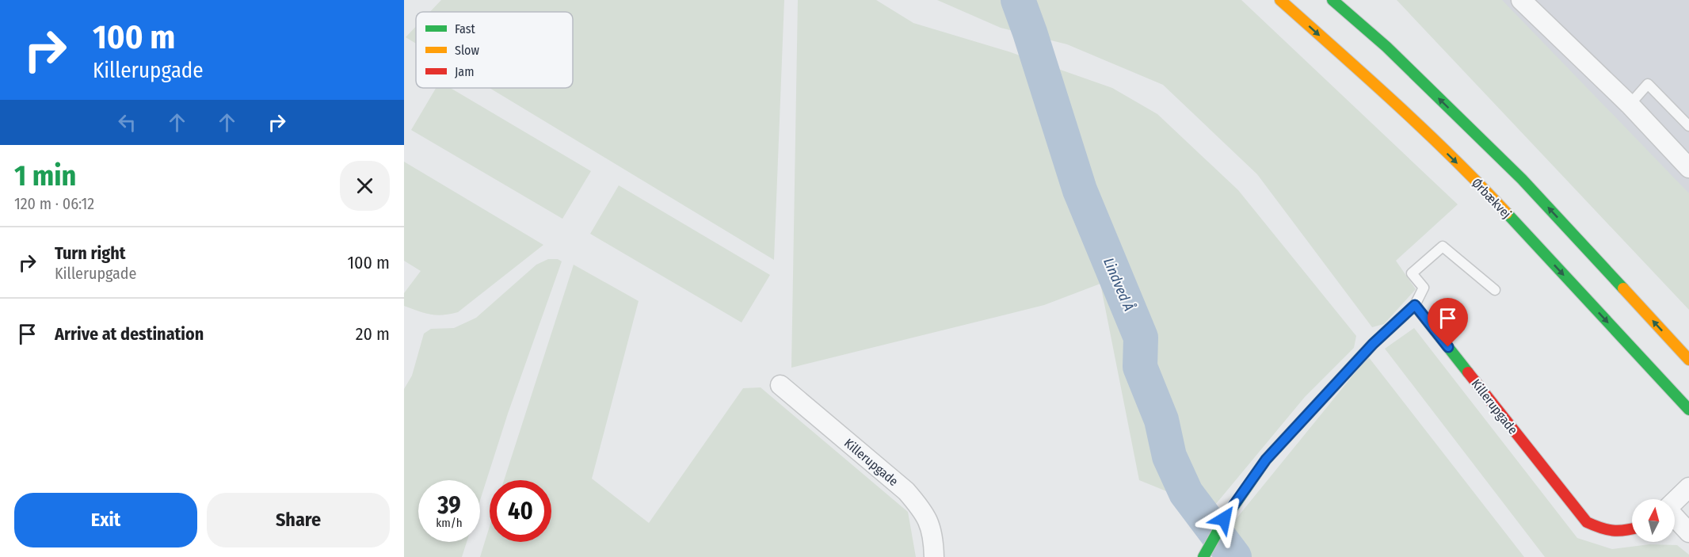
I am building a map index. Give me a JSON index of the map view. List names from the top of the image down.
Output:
{
  "streets": {
    "main road": ["Ørbækvej", "Killerupgade"]
  },
  "water": ["Lindved Å"],
  "legend": ["Fast", "Slow", "Jam"],
  "north": "top",
  "page": {
    "turn": ["100 m", "Killerupgade"],
    "heading": ["1 min", "120 m · 06:12"],
    "list": [
      {
        "name": "Turn right",
        "note": "Killerupgade",
        "value": "100 m"
      },
      {
        "name": "Arrive at destination",
        "value": "20 m"
      }
    ],
    "speed": "39 km/h",
    "limit": "40",
    "buttons": ["Exit", "Share"]
  }
}
